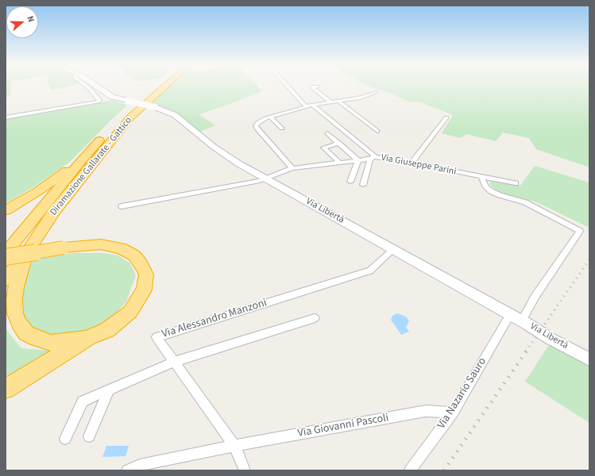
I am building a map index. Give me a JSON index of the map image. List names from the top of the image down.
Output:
{
  "streets": {
    "highway": ["Diramazione Gallarate - Gattico"],
    "street": [
      "Via Giuseppe Parini",
      "Via Libertà",
      "Via Alessandro Manzoni",
      "Via Nazario Sauro",
      "Via Giovanni Pascoli"
    ]
  },
  "crossings": [
    ["Via Giuseppe Parini", "Via Libertà"],
    ["Via Libertà", "Via Alessandro Manzoni"],
    ["Via Libertà", "Via Nazario Sauro"],
    ["Via Alessandro Manzoni", "Via Giovanni Pascoli"],
    ["Via Nazario Sauro", "Via Giovanni Pascoli"]
  ],
  "north": "right"
}
